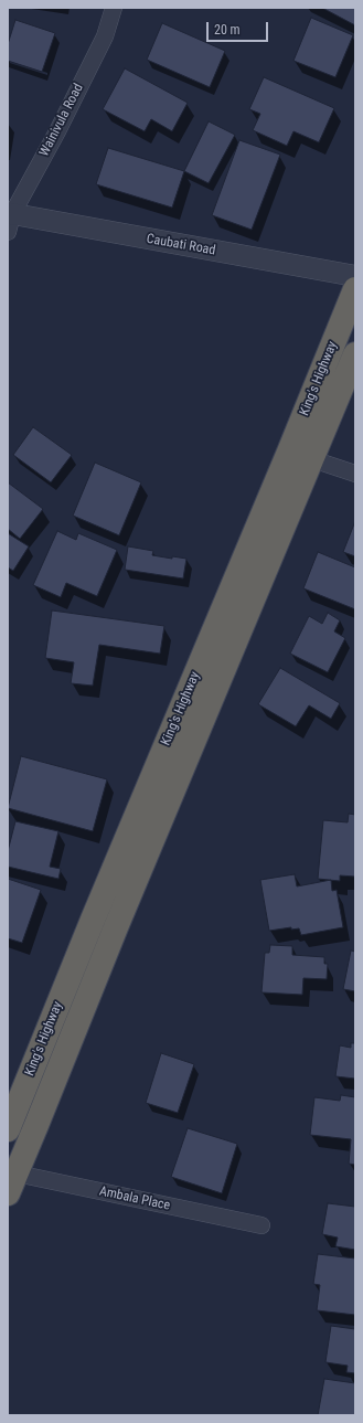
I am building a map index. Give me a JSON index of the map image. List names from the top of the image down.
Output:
{
  "streets": {
    "highway": ["King's Highway"],
    "street": ["Wainivula Road", "Caubati Road", "Ambala Place"]
  },
  "crossings": [
    ["Wainivula Road", "Caubati Road"],
    ["King's Highway", "Ambala Place"]
  ],
  "scale_bar": "20 m"
}
